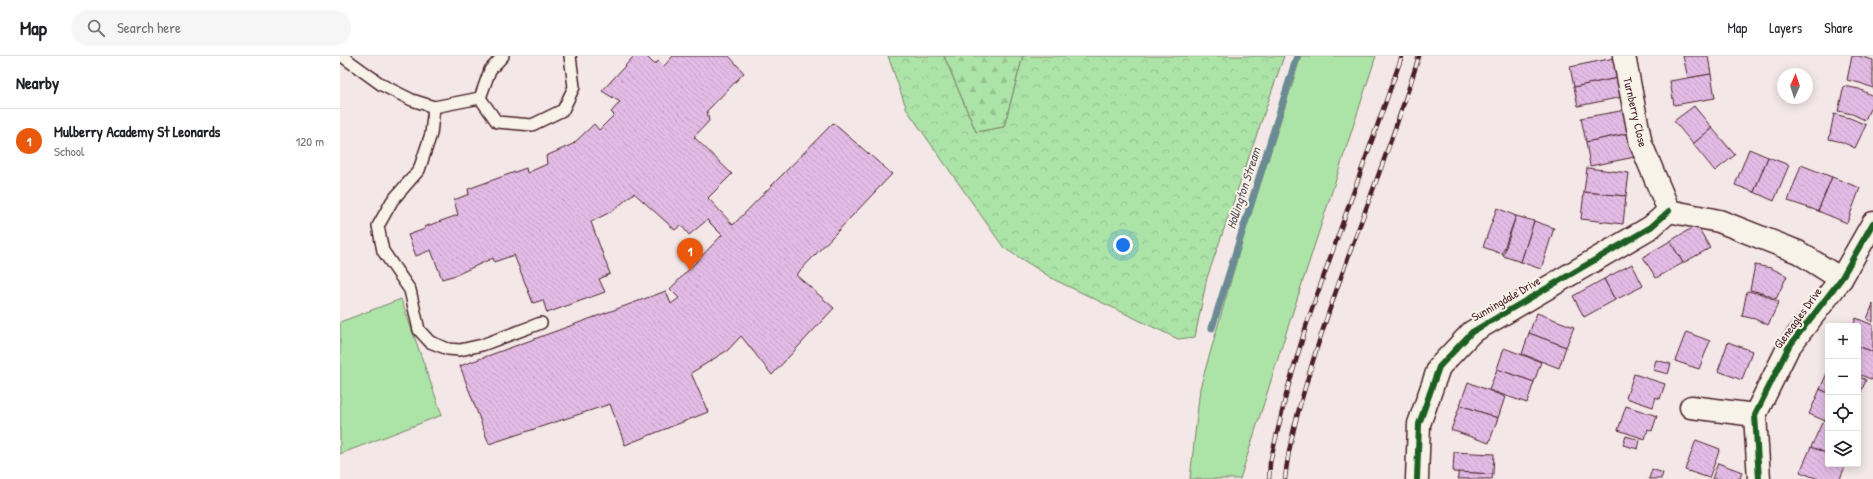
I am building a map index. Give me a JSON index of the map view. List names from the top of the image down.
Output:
{
  "streets": {
    "street": ["Turnberry Close", "Sunningdale Drive", "Gleneagles Drive"]
  },
  "crossings": [
    ["Turnberry Close", "Sunningdale Drive"]
  ],
  "water": ["Hollington Stream"],
  "north": "top",
  "page": {
    "header": "Map",
    "search": "Search here",
    "nav": ["Map", "Layers", "Share"],
    "heading": "Nearby",
    "list": [
      {
        "mark": "1",
        "name": "Mulberry Academy St Leonards",
        "note": "School",
        "value": "120 m"
      }
    ],
    "pins": "1",
    "map_buttons": ["+", "−"]
  }
}
